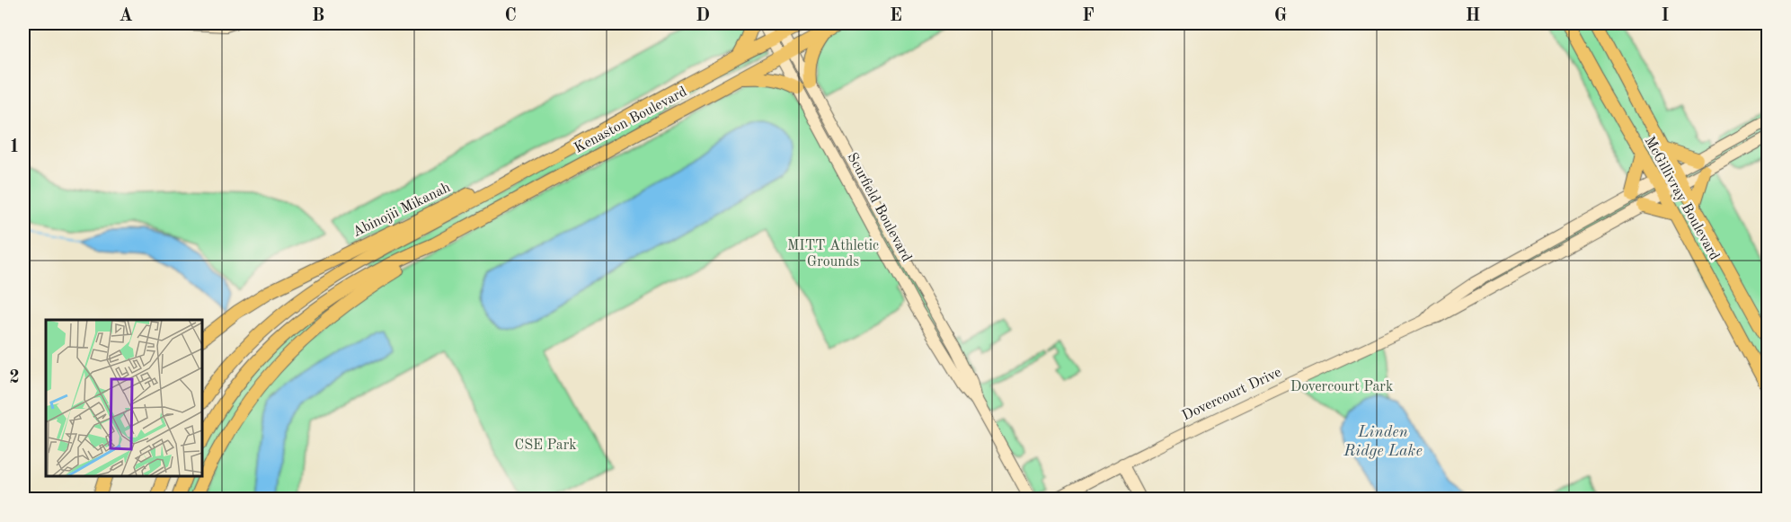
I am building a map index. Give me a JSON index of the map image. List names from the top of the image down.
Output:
{
  "streets": {
    "main road": ["Kenaston Boulevard", "McGillivray Boulevard", "Abinojii Mikanah"],
    "street": ["Scurfield Boulevard", "Dovercourt Drive"]
  },
  "crossings": [
    ["Kenaston Boulevard", "Scurfield Boulevard"],
    ["Kenaston Boulevard", "Abinojii Mikanah"],
    ["McGillivray Boulevard", "Dovercourt Drive"]
  ],
  "water": ["Linden Ridge Lake"],
  "parks": ["MITT Athletic Grounds", "Dovercourt Park", "CSE Park"],
  "grid": {
    "columns": [
      "A",
      "B",
      "C",
      "D",
      "E",
      "F",
      "G",
      "H",
      "I"
    ],
    "rows": ["1", "2"]
  }
}
